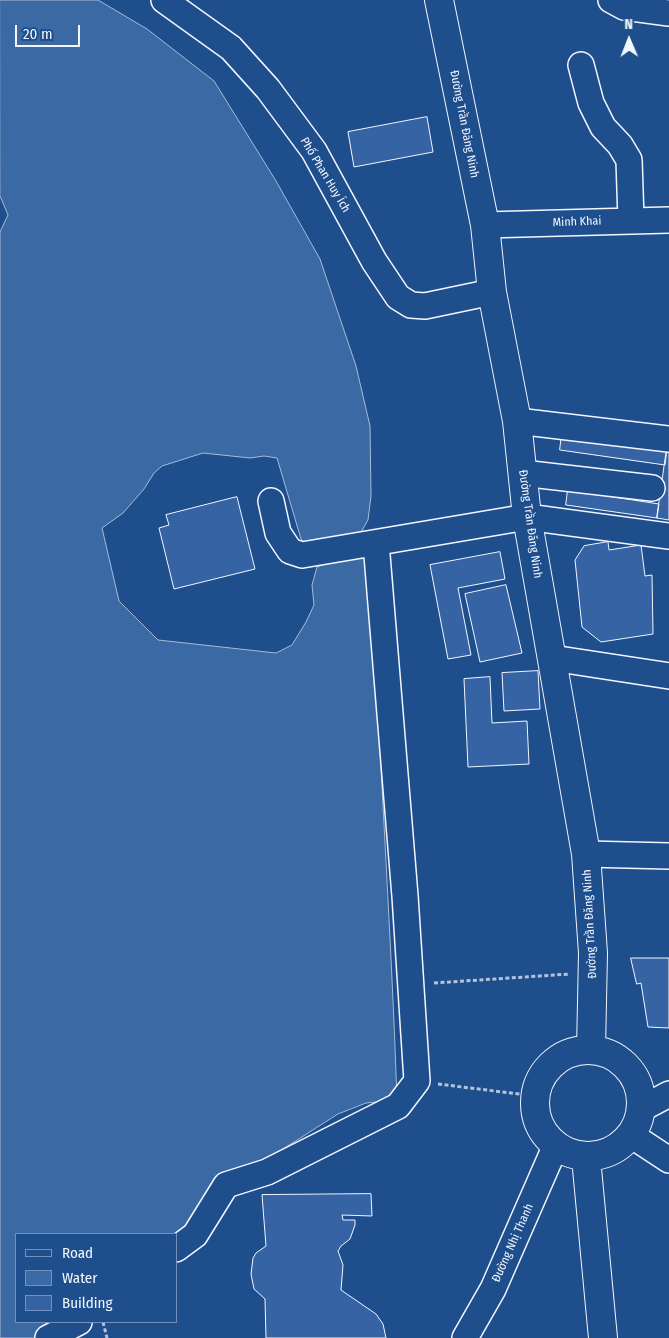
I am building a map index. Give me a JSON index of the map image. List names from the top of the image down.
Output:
{
  "streets": {
    "main road": ["Đường Trần Đăng Ninh"],
    "street": ["Phố Phan Huy Ích", "Minh Khai", "Đường Nhị Thanh"]
  },
  "crossings": [
    ["Đường Trần Đăng Ninh", "Phố Phan Huy Ích"],
    ["Đường Trần Đăng Ninh", "Minh Khai"],
    ["Đường Trần Đăng Ninh", "Đường Nhị Thanh"]
  ],
  "legend": ["Road", "Water", "Building"],
  "scale_bar": "20 m",
  "north": "top"
}
